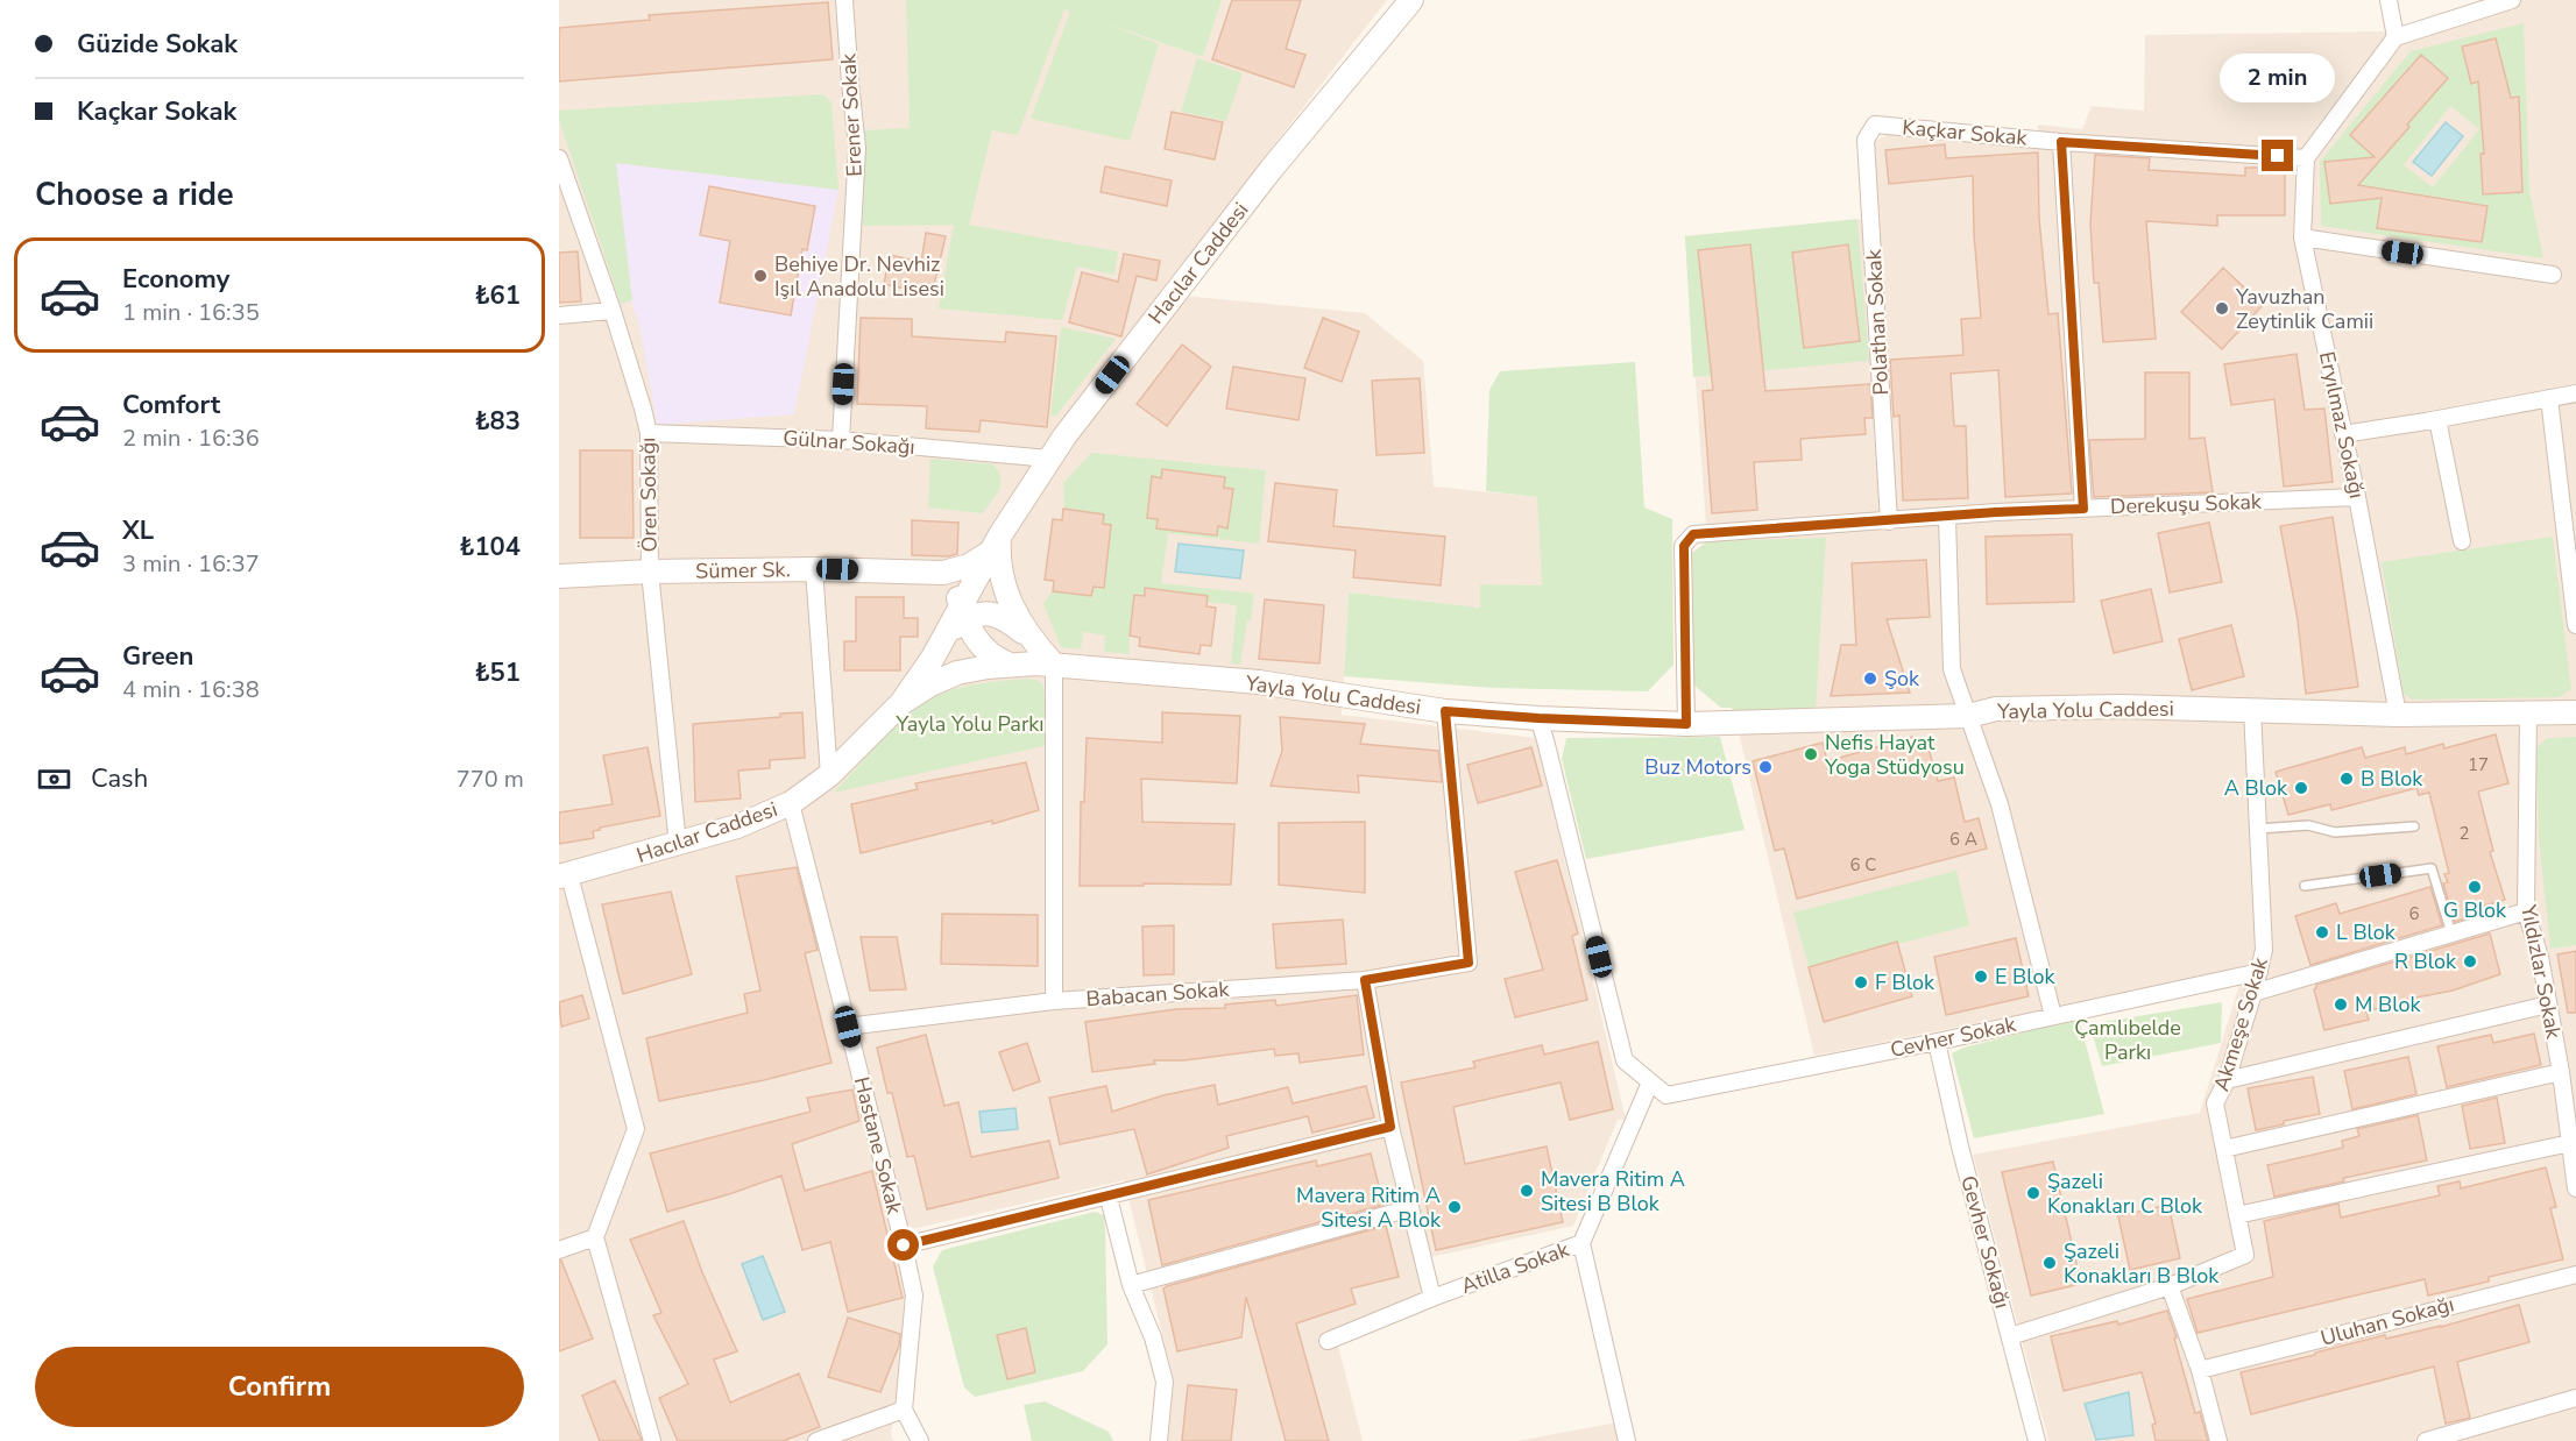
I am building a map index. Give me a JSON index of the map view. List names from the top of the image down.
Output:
{
  "streets": {
    "street": [
      "Erener Sokak",
      "Kaçkar Sokak",
      "Hacılar Caddesi",
      "Polathan Sokak",
      "Eryılmaz Sokağı",
      "Gülnar Sokağı",
      "Ören Sokağı",
      "Derekuşu Sokak",
      "Sümer Sk.",
      "Yayla Yolu Caddesi",
      "Yıldızlar Sokak",
      "Babacan Sokak",
      "Akmeşe Sokak",
      "Cevher Sokak",
      "Hastane Sokak",
      "Gevher Sokağı",
      "Atilla Sokak",
      "Uluhan Sokağı"
    ]
  },
  "crossings": [
    ["Erener Sokak", "Gülnar Sokağı"],
    ["Kaçkar Sokak", "Polathan Sokak"],
    ["Kaçkar Sokak", "Eryılmaz Sokağı"],
    ["Hacılar Caddesi", "Gülnar Sokağı"],
    ["Hacılar Caddesi", "Ören Sokağı"],
    ["Hacılar Caddesi", "Sümer Sk."],
    ["Hacılar Caddesi", "Yayla Yolu Caddesi"],
    ["Hacılar Caddesi", "Hastane Sokak"],
    ["Polathan Sokak", "Derekuşu Sokak"],
    ["Eryılmaz Sokağı", "Derekuşu Sokak"],
    ["Eryılmaz Sokağı", "Yayla Yolu Caddesi"],
    ["Gülnar Sokağı", "Ören Sokağı"],
    ["Ören Sokağı", "Sümer Sk."],
    ["Derekuşu Sokak", "Yayla Yolu Caddesi"],
    ["Yayla Yolu Caddesi", "Yıldızlar Sokak"],
    ["Yayla Yolu Caddesi", "Babacan Sokak"],
    ["Yayla Yolu Caddesi", "Akmeşe Sokak"],
    ["Babacan Sokak", "Hastane Sokak"],
    ["Akmeşe Sokak", "Cevher Sokak"],
    ["Akmeşe Sokak", "Gevher Sokağı"],
    ["Cevher Sokak", "Gevher Sokağı"],
    ["Cevher Sokak", "Atilla Sokak"]
  ],
  "parks": ["Yayla Yolu Parkı", "Çamlıbelde Parkı"],
  "places": [
    "Behiye Dr. Nevhiz Işıl Anadolu Lisesi",
    "Yavuzhan Zeytinlik Camii",
    "Şok",
    "Nefis Hayat Yoga Stüdyosu",
    "Buz Motors",
    "B Blok",
    "A Blok",
    "G Blok",
    "L Blok",
    "R Blok",
    "E Blok",
    "F Blok",
    "M Blok",
    "Mavera Ritim A Sitesi B Blok",
    "Şazeli Konakları C Blok",
    "Mavera Ritim A Sitesi A Blok",
    "Şazeli Konakları B Blok"
  ],
  "house_numbers": [
    "17",
    "2",
    "6 A",
    "6 C",
    "6"
  ],
  "page": {
    "banner": ["Güzide Sokak", "Kaçkar Sokak"],
    "bubble": "2 min",
    "heading": "Choose a ride",
    "list": [
      {
        "name": "Economy",
        "note": "1 min · 16:35",
        "value": "₺61"
      },
      {
        "name": "Comfort",
        "note": "2 min · 16:36",
        "value": "₺83"
      },
      {
        "name": "XL",
        "note": "3 min · 16:37",
        "value": "₺104"
      },
      {
        "name": "Green",
        "note": "4 min · 16:38",
        "value": "₺51"
      }
    ],
    "pay": ["Cash", "770 m"],
    "buttons": "Confirm"
  }
}
